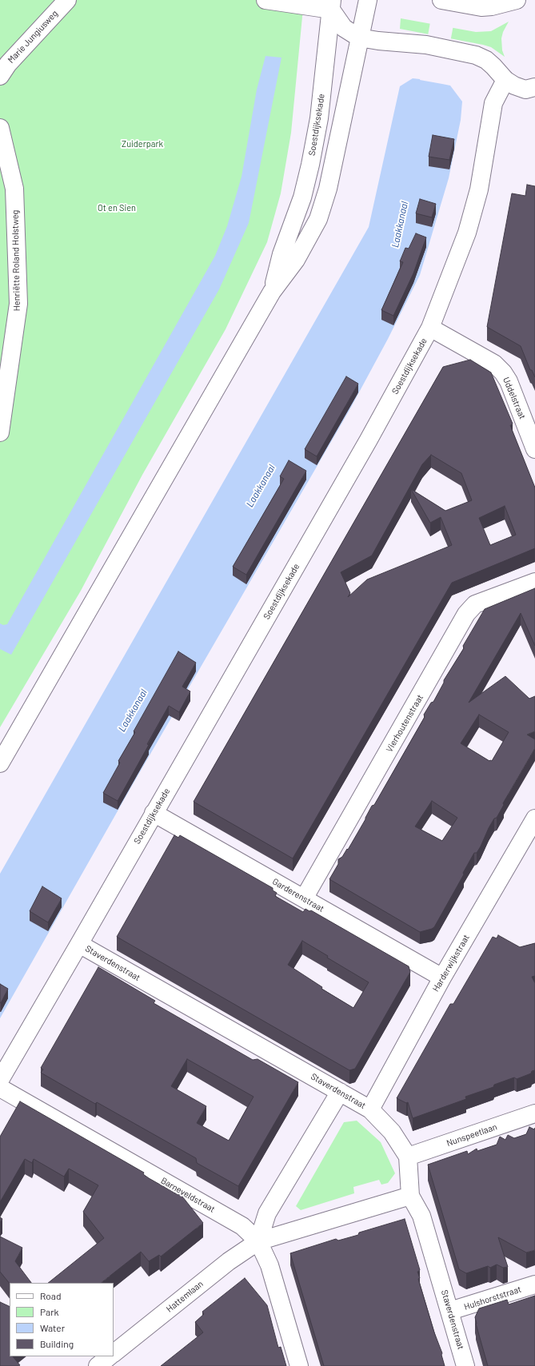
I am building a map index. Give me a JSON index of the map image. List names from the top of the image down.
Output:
{
  "streets": {
    "street": [
      "Marie Jungiusweg",
      "Soestdijksekade",
      "Henriëtte Roland Holstweg",
      "Uddelstraat",
      "Vierhoutenstraat",
      "Garderenstraat",
      "Staverdenstraat",
      "Harderwijkstraat",
      "Nunspeetlaan",
      "Barneveldstraat",
      "Hattemlaan",
      "Hulshorststraat"
    ]
  },
  "crossings": [
    ["Soestdijksekade", "Uddelstraat"],
    ["Soestdijksekade", "Garderenstraat"],
    ["Soestdijksekade", "Staverdenstraat"],
    ["Vierhoutenstraat", "Garderenstraat"],
    ["Garderenstraat", "Harderwijkstraat"],
    ["Staverdenstraat", "Harderwijkstraat"],
    ["Staverdenstraat", "Nunspeetlaan"],
    ["Staverdenstraat", "Hattemlaan"],
    ["Staverdenstraat", "Hulshorststraat"],
    ["Barneveldstraat", "Hattemlaan"]
  ],
  "water": ["Laakkanaal"],
  "parks": ["Zuiderpark", "Ot en Sien"],
  "legend": [
    "Road",
    "Park",
    "Water",
    "Building"
  ]
}
